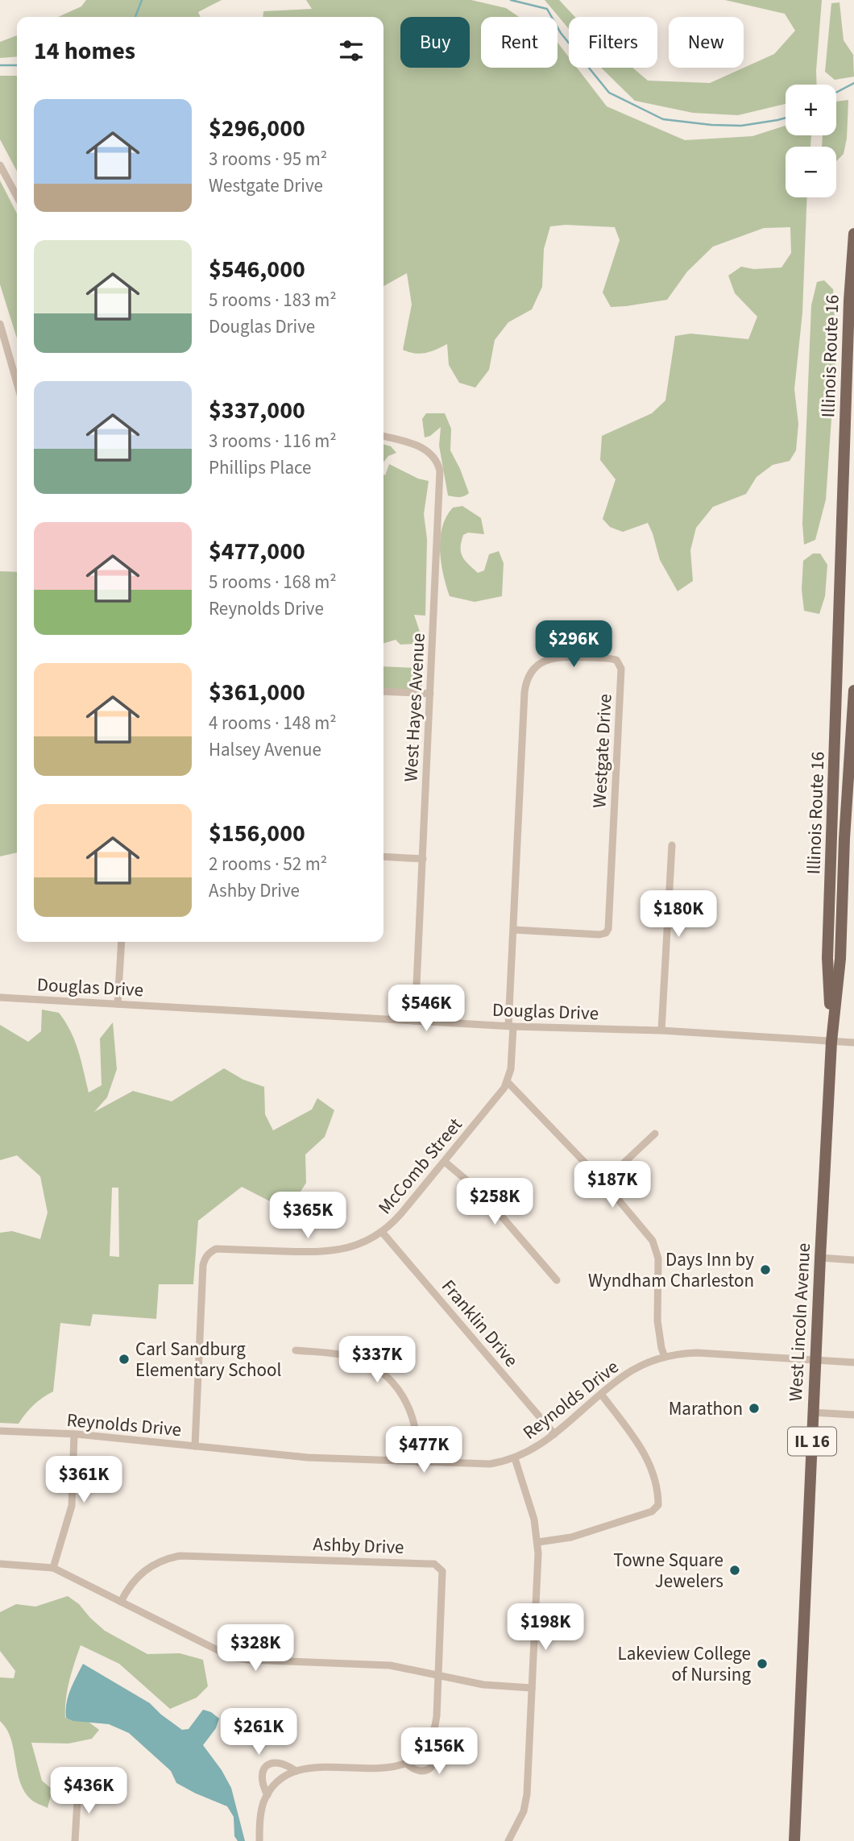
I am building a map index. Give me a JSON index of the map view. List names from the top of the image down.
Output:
{
  "streets": {
    "main road": ["Illinois Route 16", "West Lincoln Avenue", "IL 16"],
    "street": [
      "West Hayes Avenue",
      "Westgate Drive",
      "Douglas Drive",
      "McComb Street",
      "Franklin Drive",
      "Reynolds Drive",
      "Ashby Drive"
    ]
  },
  "crossings": [
    ["Illinois Route 16", "Douglas Drive"],
    ["Illinois Route 16", "West Lincoln Avenue"],
    ["West Hayes Avenue", "Douglas Drive"],
    ["Westgate Drive", "Douglas Drive"],
    ["Westgate Drive", "McComb Street"],
    ["Douglas Drive", "McComb Street"],
    ["Douglas Drive", "West Lincoln Avenue"],
    ["McComb Street", "Franklin Drive"],
    ["McComb Street", "Reynolds Drive"],
    ["West Lincoln Avenue", "Reynolds Drive"],
    ["Franklin Drive", "Reynolds Drive"]
  ],
  "places": [
    "Days Inn by Wyndham Charleston",
    "Carl Sandburg Elementary School",
    "Marathon",
    "Towne Square Jewelers",
    "Lakeview College of Nursing"
  ],
  "page": {
    "chip": [
      "Buy",
      "Rent",
      "Filters",
      "New"
    ],
    "heading": "14 homes",
    "map_buttons": ["+", "−"],
    "list": [
      {
        "name": "$296,000",
        "note": "3 rooms · 95 m² · Westgate Drive"
      },
      {
        "name": "$546,000",
        "note": "5 rooms · 183 m² · Douglas Drive"
      },
      {
        "name": "$337,000",
        "note": "3 rooms · 116 m² · Phillips Place"
      },
      {
        "name": "$477,000",
        "note": "5 rooms · 168 m² · Reynolds Drive"
      },
      {
        "name": "$361,000",
        "note": "4 rooms · 148 m² · Halsey Avenue"
      },
      {
        "name": "$156,000",
        "note": "2 rooms · 52 m² · Ashby Drive"
      }
    ],
    "price": [
      "$296K",
      "$180K",
      "$546K",
      "$187K",
      "$258K",
      "$365K",
      "$337K",
      "$477K",
      "$361K",
      "$198K",
      "$328K",
      "$261K",
      "$156K",
      "$436K"
    ]
  }
}
